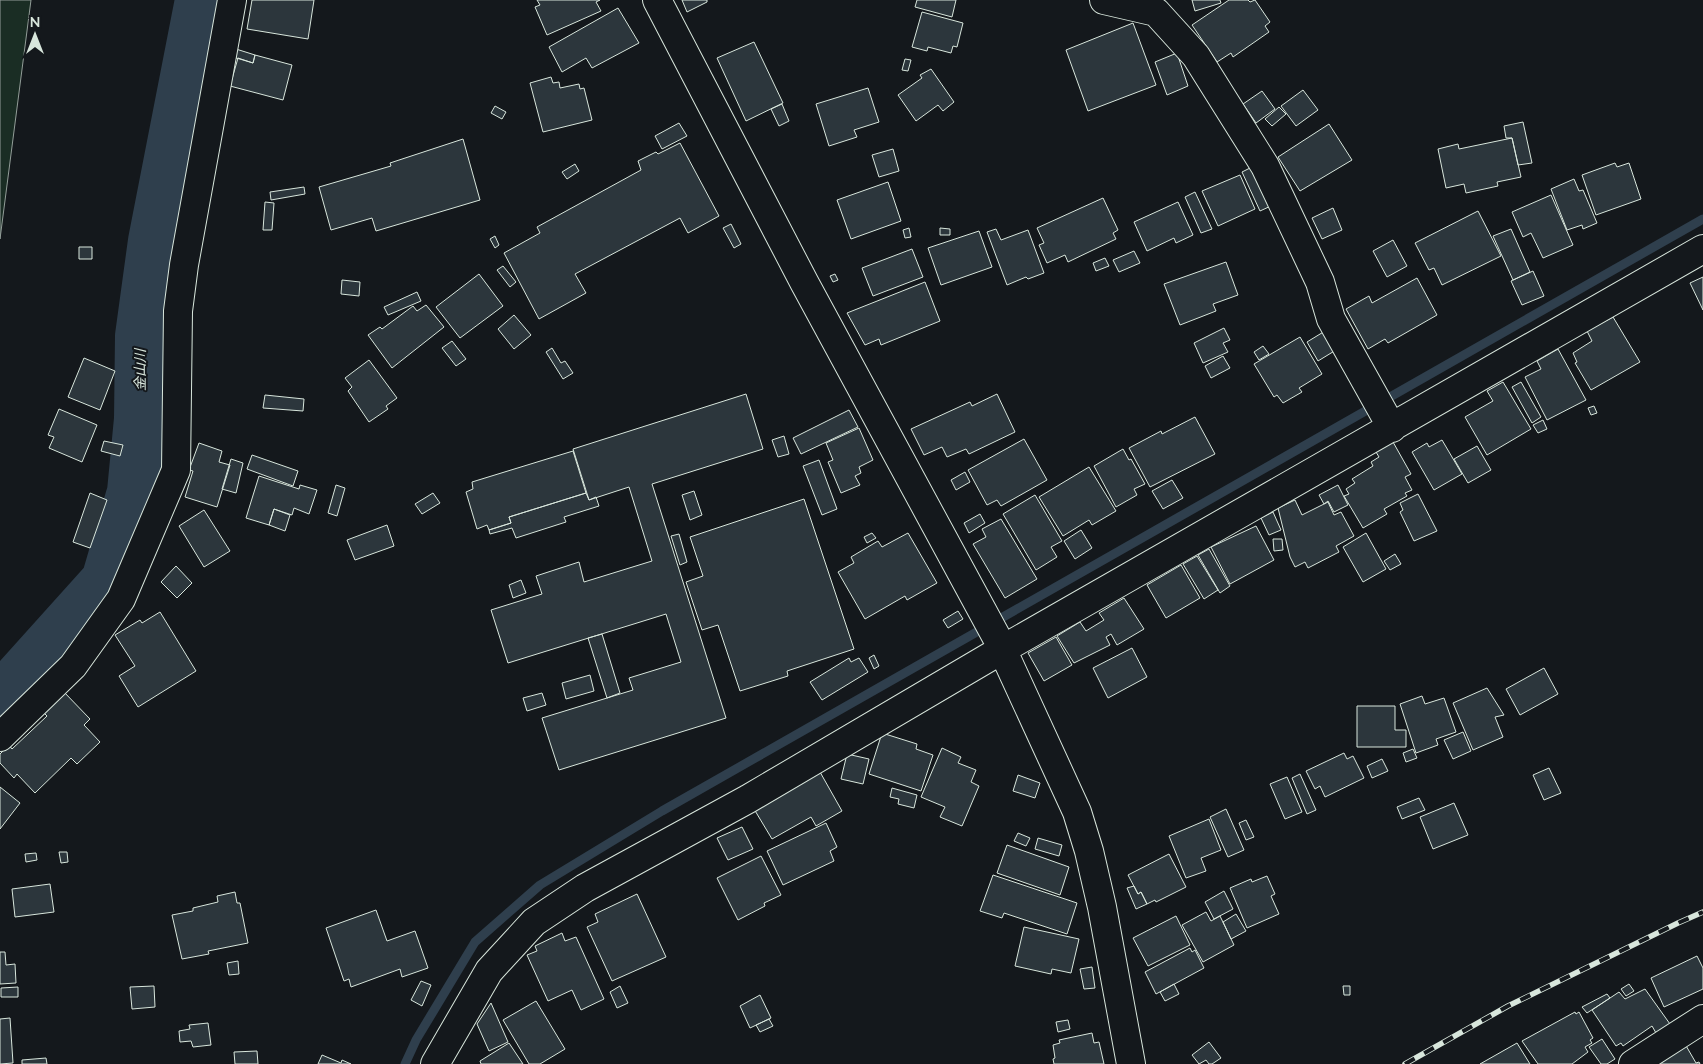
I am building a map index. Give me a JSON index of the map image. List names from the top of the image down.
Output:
{
  "water": ["金山川"],
  "north": "top"
}
